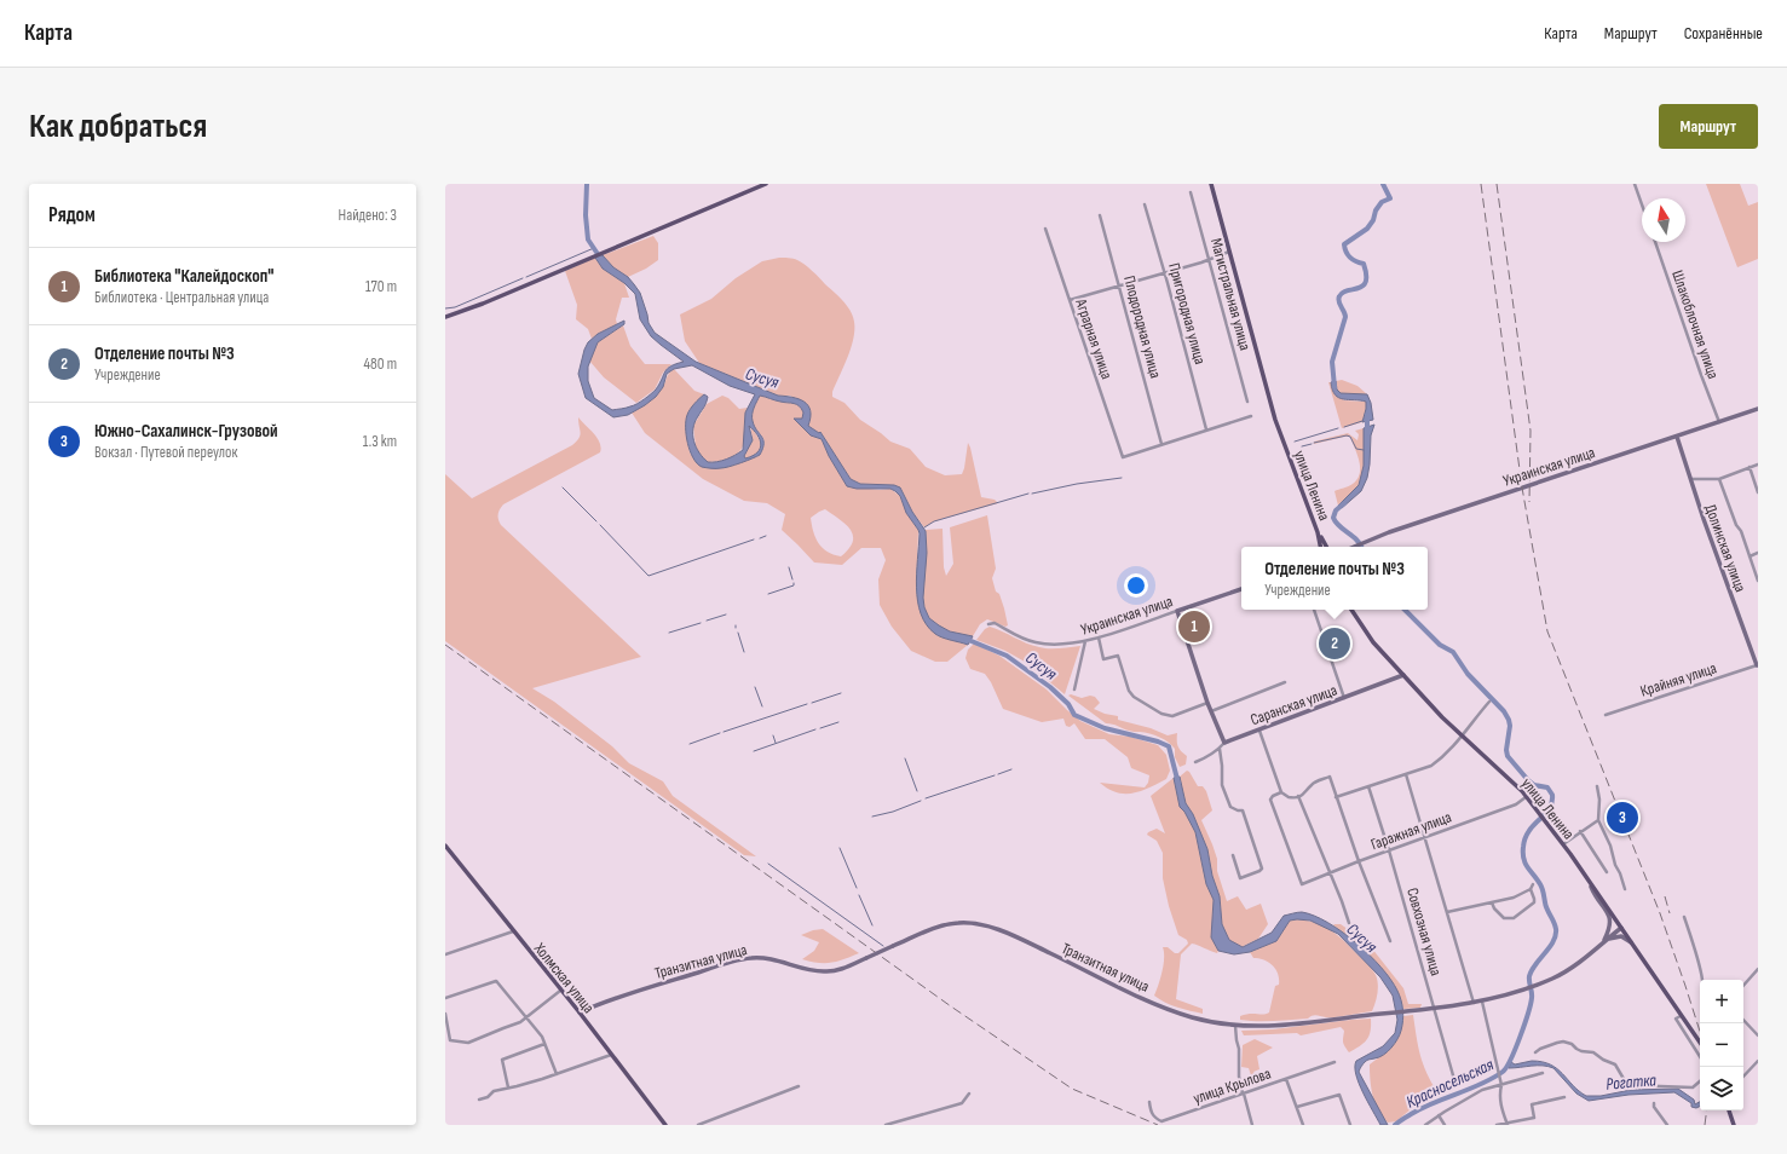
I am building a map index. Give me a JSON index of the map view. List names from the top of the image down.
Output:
{
  "streets": {
    "main road": [
      "Украинская улица",
      "улица Ленина",
      "Долинская улица",
      "Саранская улица",
      "Транзитная улица",
      "Холмская улица"
    ],
    "street": [
      "Магистральная улица",
      "Пригородная улица",
      "Шлакоблочная улица",
      "Плодородная улица",
      "Аграрная улица",
      "Крайняя улица",
      "Гаражная улица",
      "Совхозная улица",
      "улица Крылова"
    ]
  },
  "crossings": [
    ["Шлакоблочная улица", "Украинская улица"],
    ["Плодородная улица", "Аграрная улица"],
    ["Украинская улица", "Долинская улица"],
    ["улица Ленина", "Саранская улица"],
    ["улица Ленина", "Гаражная улица"],
    ["улица Ленина", "Транзитная улица"],
    ["Долинская улица", "Крайняя улица"],
    ["Гаражная улица", "Совхозная улица"],
    ["Совхозная улица", "Транзитная улица"],
    ["Транзитная улица", "Холмская улица"]
  ],
  "water": ["Сусуя", "Рогатка", "Красносельская"],
  "north": "top",
  "page": {
    "header": "Карта",
    "nav": ["Карта", "Маршрут", "Сохранённые"],
    "buttons": "Маршрут",
    "title": "Как добраться",
    "heading": ["Рядом", "Найдено: 3"],
    "list": [
      {
        "mark": "1",
        "name": "Библиотека \"Калейдоскоп\"",
        "note": "Библиотека · Центральная улица",
        "value": "170 m"
      },
      {
        "mark": "2",
        "name": "Отделение почты №3",
        "note": "Учреждение",
        "value": "480 m"
      },
      {
        "mark": "3",
        "name": "Южно-Сахалинск-Грузовой",
        "note": "Вокзал · Путевой переулок",
        "value": "1.3 km"
      }
    ],
    "popup": ["Отделение почты №3", "Учреждение"],
    "pins": ["1", "2", "3"],
    "map_buttons": ["+", "−"]
  }
}
